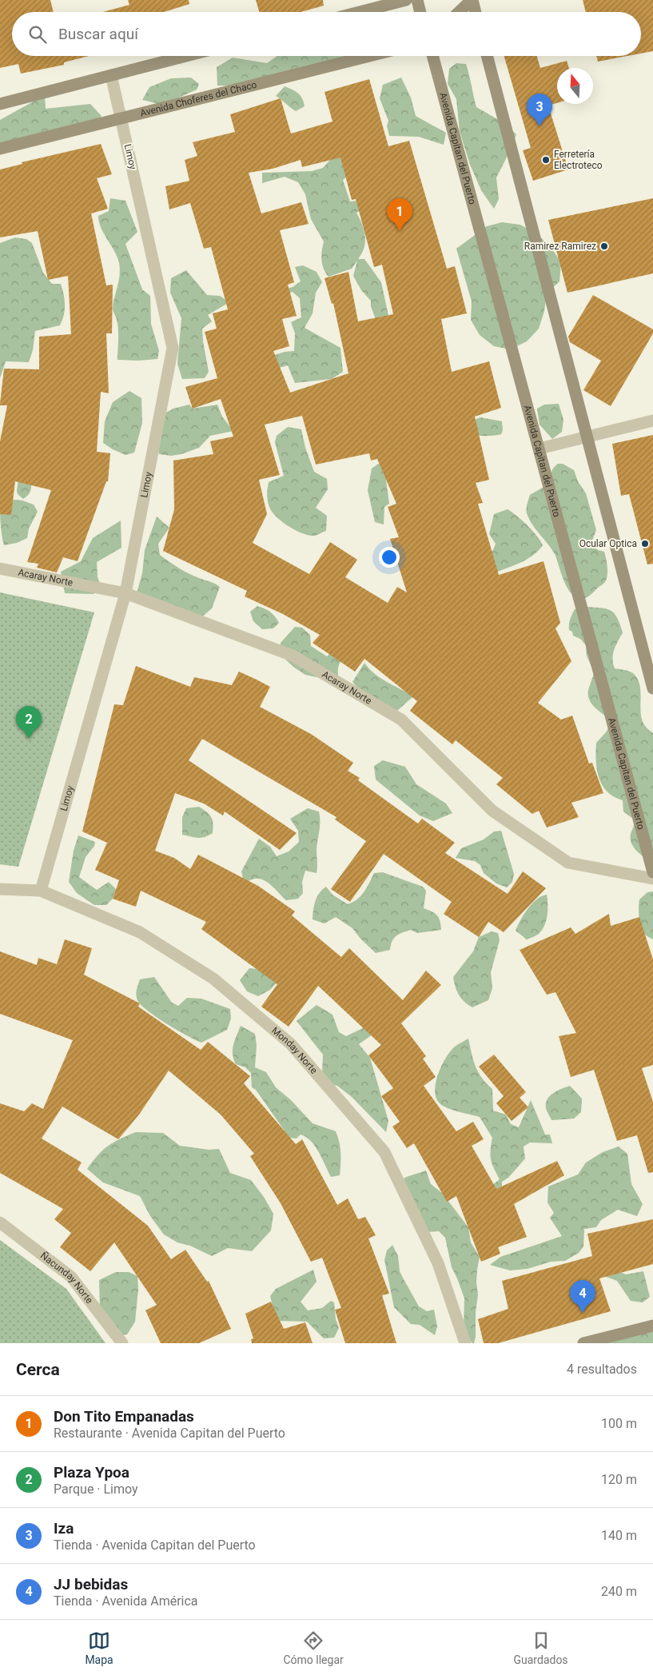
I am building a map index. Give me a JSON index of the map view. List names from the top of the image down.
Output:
{
  "streets": {
    "street": [
      "Avenida Choferes del Chaco",
      "Avenida Capitan del Puerto",
      "Limoy",
      "Acaray Norte",
      "Monday Norte",
      "Ñacunday Norte"
    ]
  },
  "crossings": [
    ["Avenida Choferes del Chaco", "Limoy"],
    ["Limoy", "Acaray Norte"],
    ["Limoy", "Monday Norte"]
  ],
  "places": ["Ferretería Electroteco", "Ramirez Ramirez", "Ocular Optica"],
  "north": "top",
  "page": {
    "search": "Buscar aquí",
    "pins": [
      "3",
      "1",
      "2",
      "4"
    ],
    "heading": ["Cerca", "4 resultados"],
    "list": [
      {
        "mark": "1",
        "name": "Don Tito Empanadas",
        "note": "Restaurante · Avenida Capitan del Puerto",
        "value": "100 m"
      },
      {
        "mark": "2",
        "name": "Plaza Ypoa",
        "note": "Parque · Limoy",
        "value": "120 m"
      },
      {
        "mark": "3",
        "name": "Iza",
        "note": "Tienda · Avenida Capitan del Puerto",
        "value": "140 m"
      },
      {
        "mark": "4",
        "name": "JJ bebidas",
        "note": "Tienda · Avenida América",
        "value": "240 m"
      }
    ],
    "nav": ["Mapa", "Cómo llegar", "Guardados"]
  }
}
